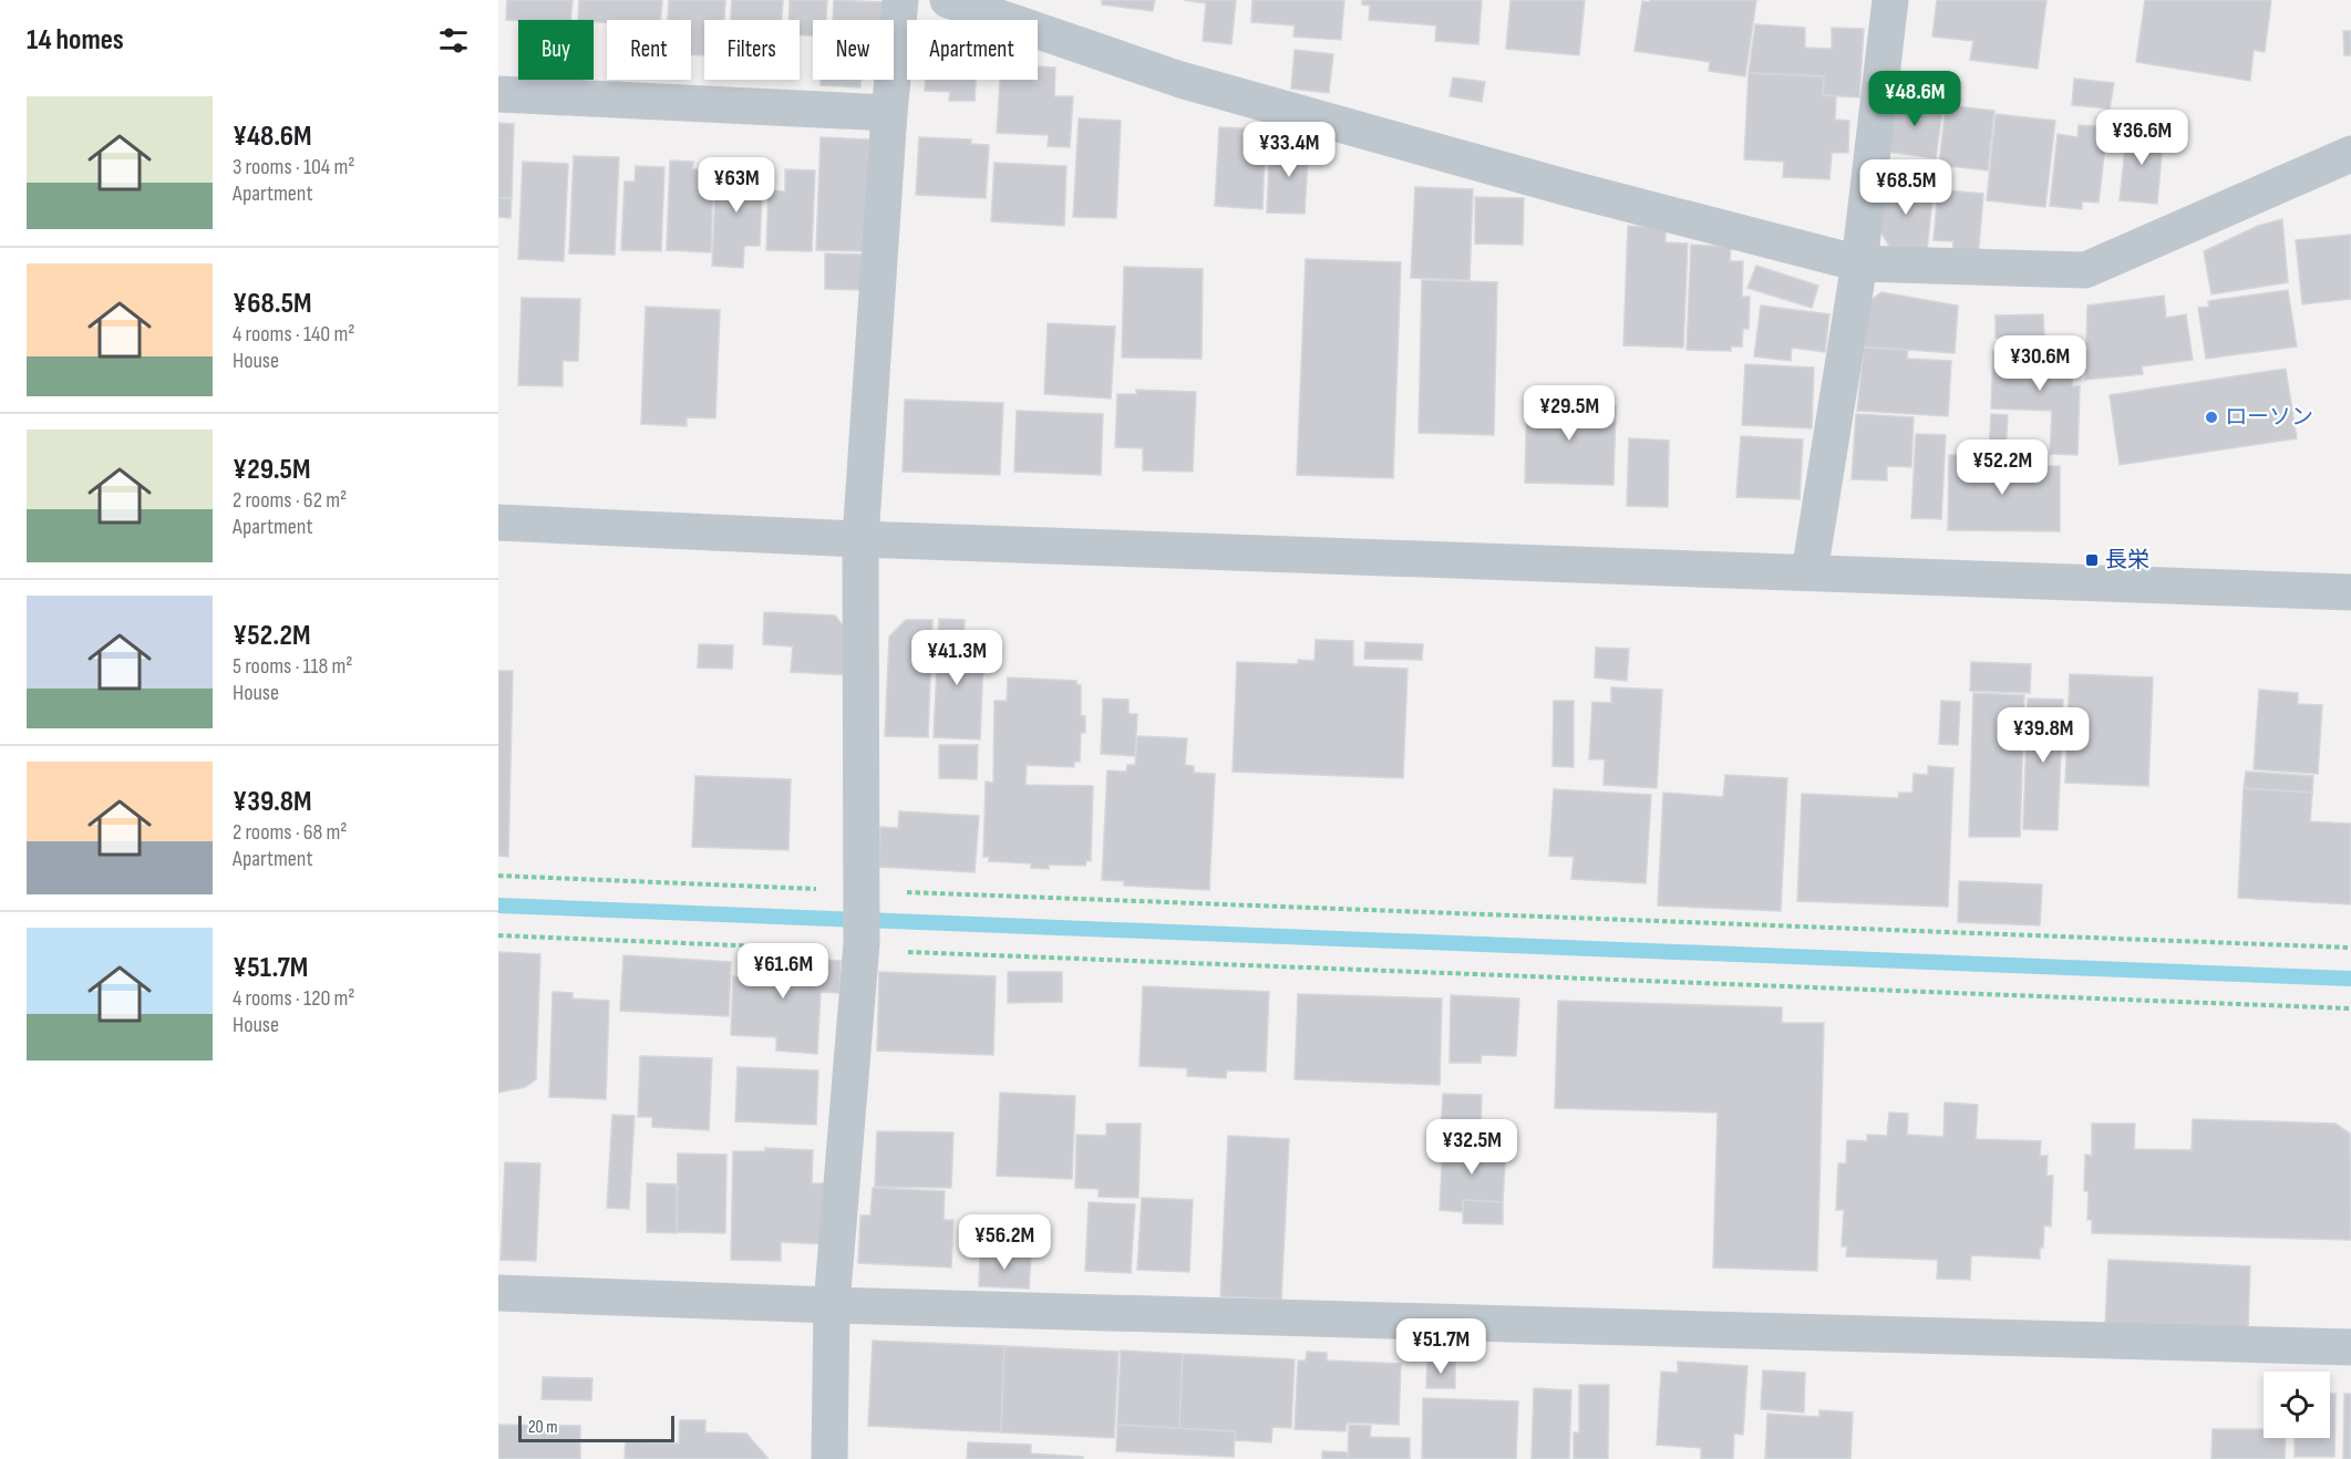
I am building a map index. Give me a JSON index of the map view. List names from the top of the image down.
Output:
{
  "places": {
    "other": ["ローソン"],
    "transit": ["長栄"]
  },
  "scale_bar": "20 m",
  "page": {
    "heading": "14 homes",
    "chip": [
      "Buy",
      "Rent",
      "Filters",
      "New",
      "Apartment"
    ],
    "price": [
      "¥48.6M",
      "¥36.6M",
      "¥33.4M",
      "¥63M",
      "¥68.5M",
      "¥30.6M",
      "¥29.5M",
      "¥52.2M",
      "¥41.3M",
      "¥39.8M",
      "¥61.6M",
      "¥32.5M",
      "¥56.2M",
      "¥51.7M"
    ],
    "list": [
      {
        "name": "¥48.6M",
        "note": "3 rooms · 104 m² · Apartment"
      },
      {
        "name": "¥68.5M",
        "note": "4 rooms · 140 m² · House"
      },
      {
        "name": "¥29.5M",
        "note": "2 rooms · 62 m² · Apartment"
      },
      {
        "name": "¥52.2M",
        "note": "5 rooms · 118 m² · House"
      },
      {
        "name": "¥39.8M",
        "note": "2 rooms · 68 m² · Apartment"
      },
      {
        "name": "¥51.7M",
        "note": "4 rooms · 120 m² · House"
      }
    ],
    "scale": "20 m"
  }
}
